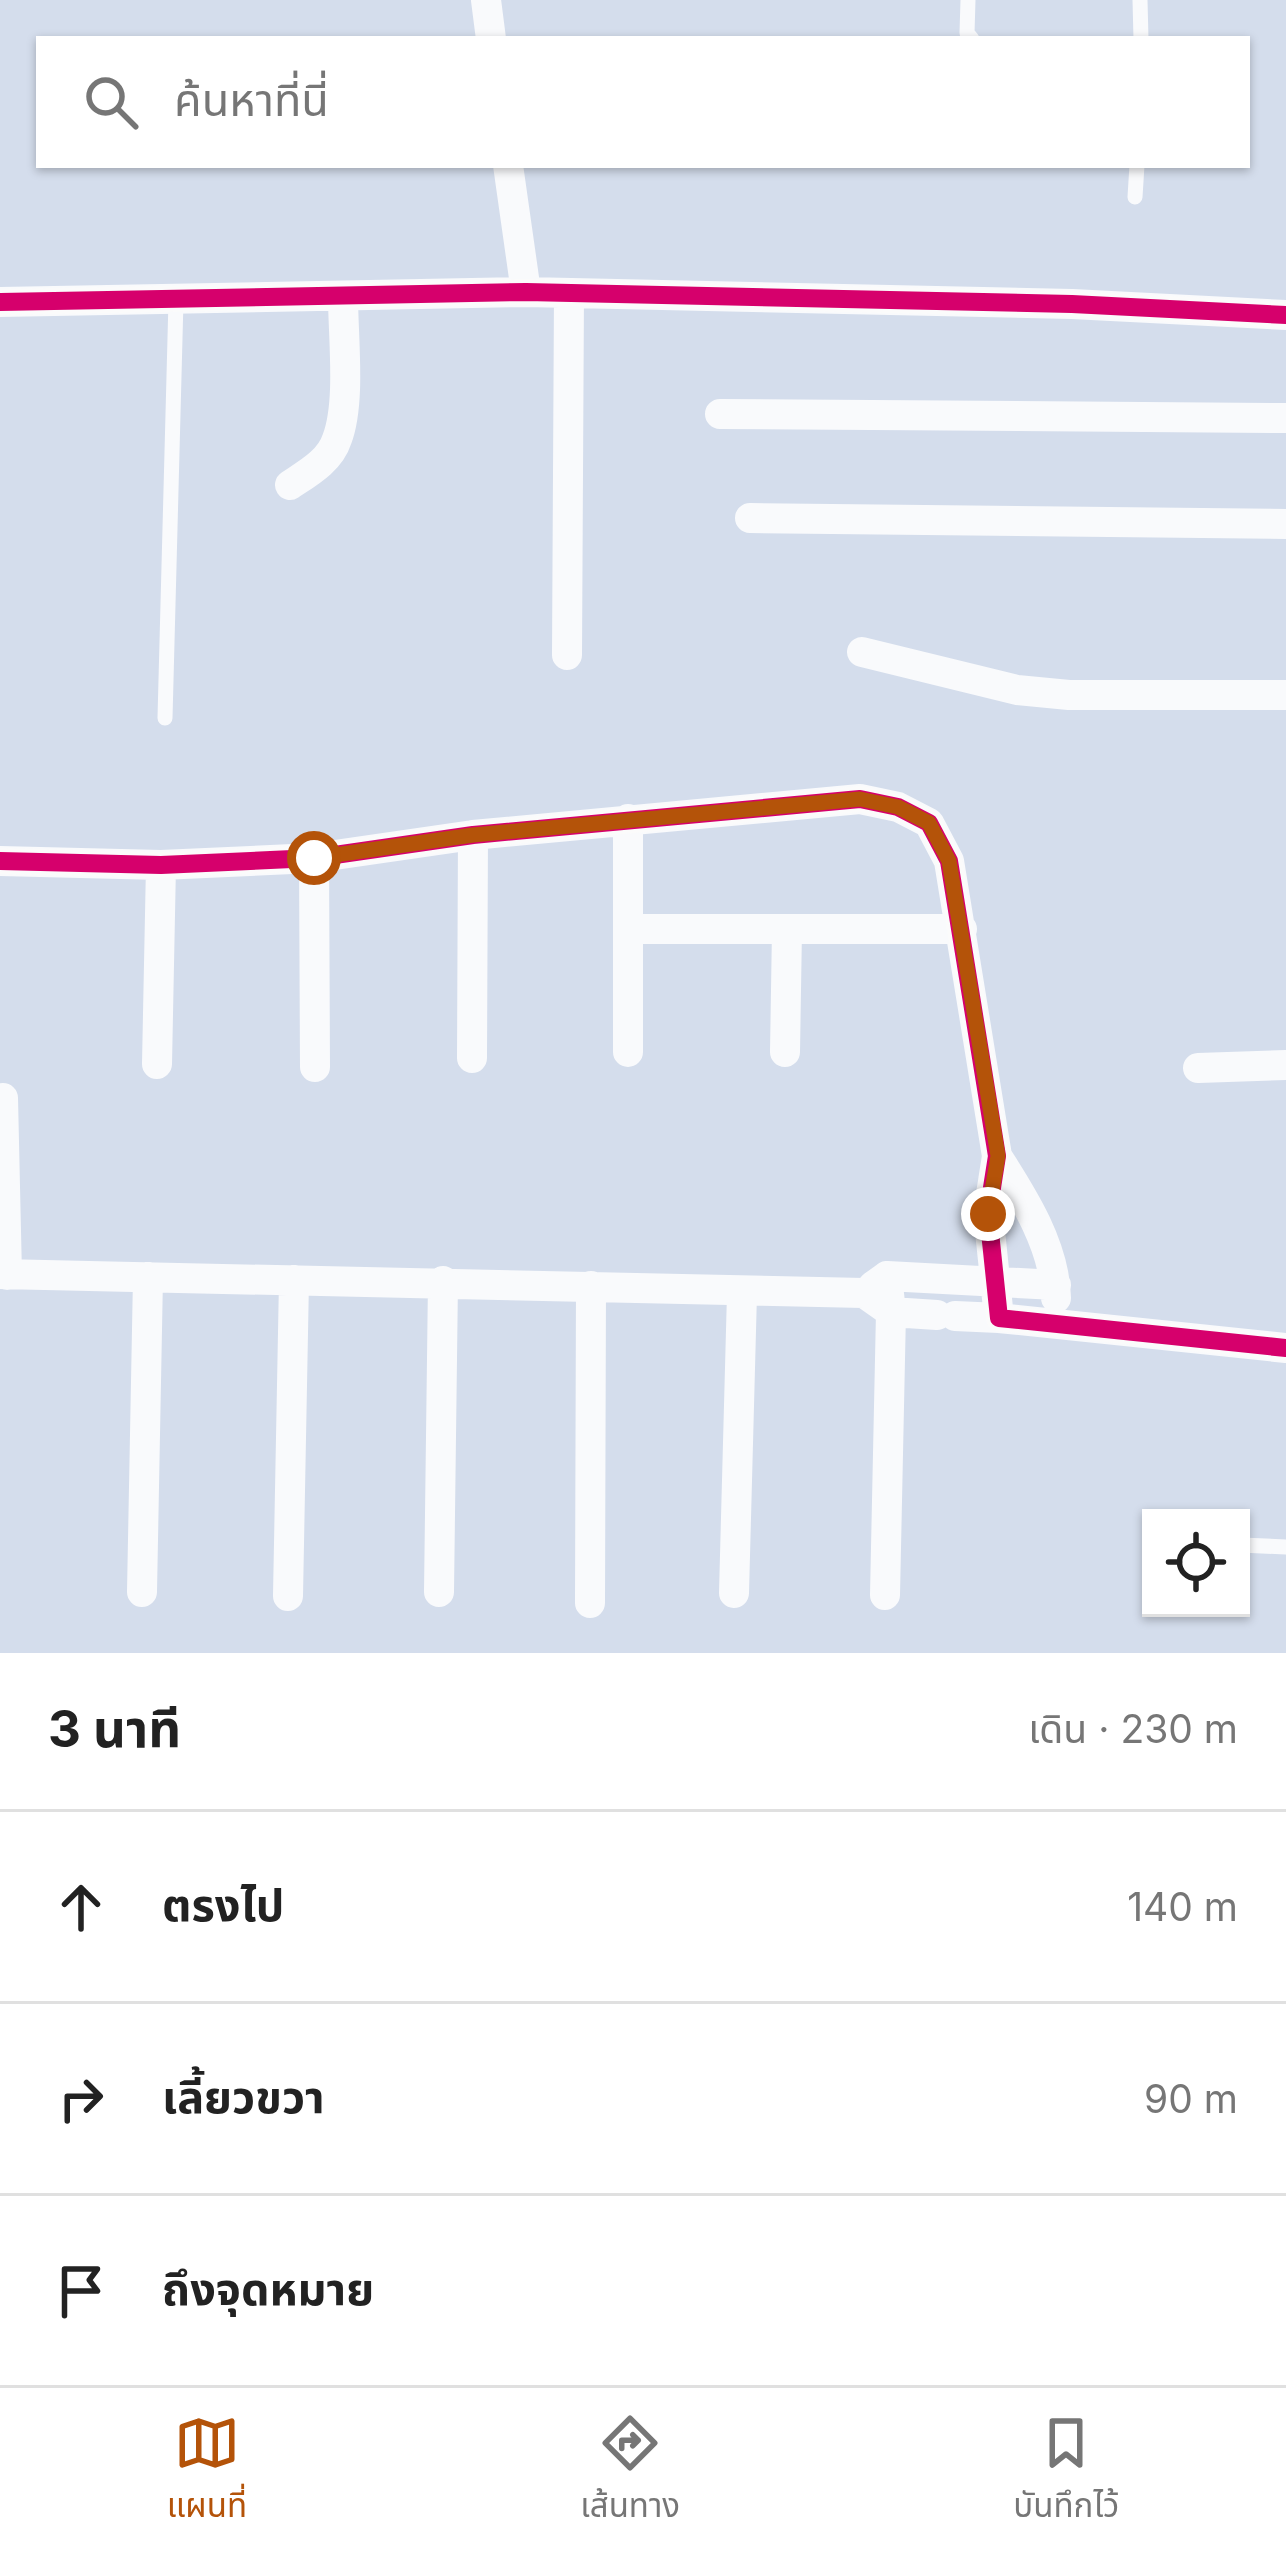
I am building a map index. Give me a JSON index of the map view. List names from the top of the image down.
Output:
{
  "page": {
    "search": "ค้นหาที่นี่",
    "heading": ["3 นาที", "เดิน · 230 m"],
    "list": [
      ["ตรงไป", "140 m"],
      ["เลี้ยวขวา", "90 m"],
      "ถึงจุดหมาย"
    ],
    "nav": ["แผนที่", "เส้นทาง", "บันทึกไว้"]
  }
}
